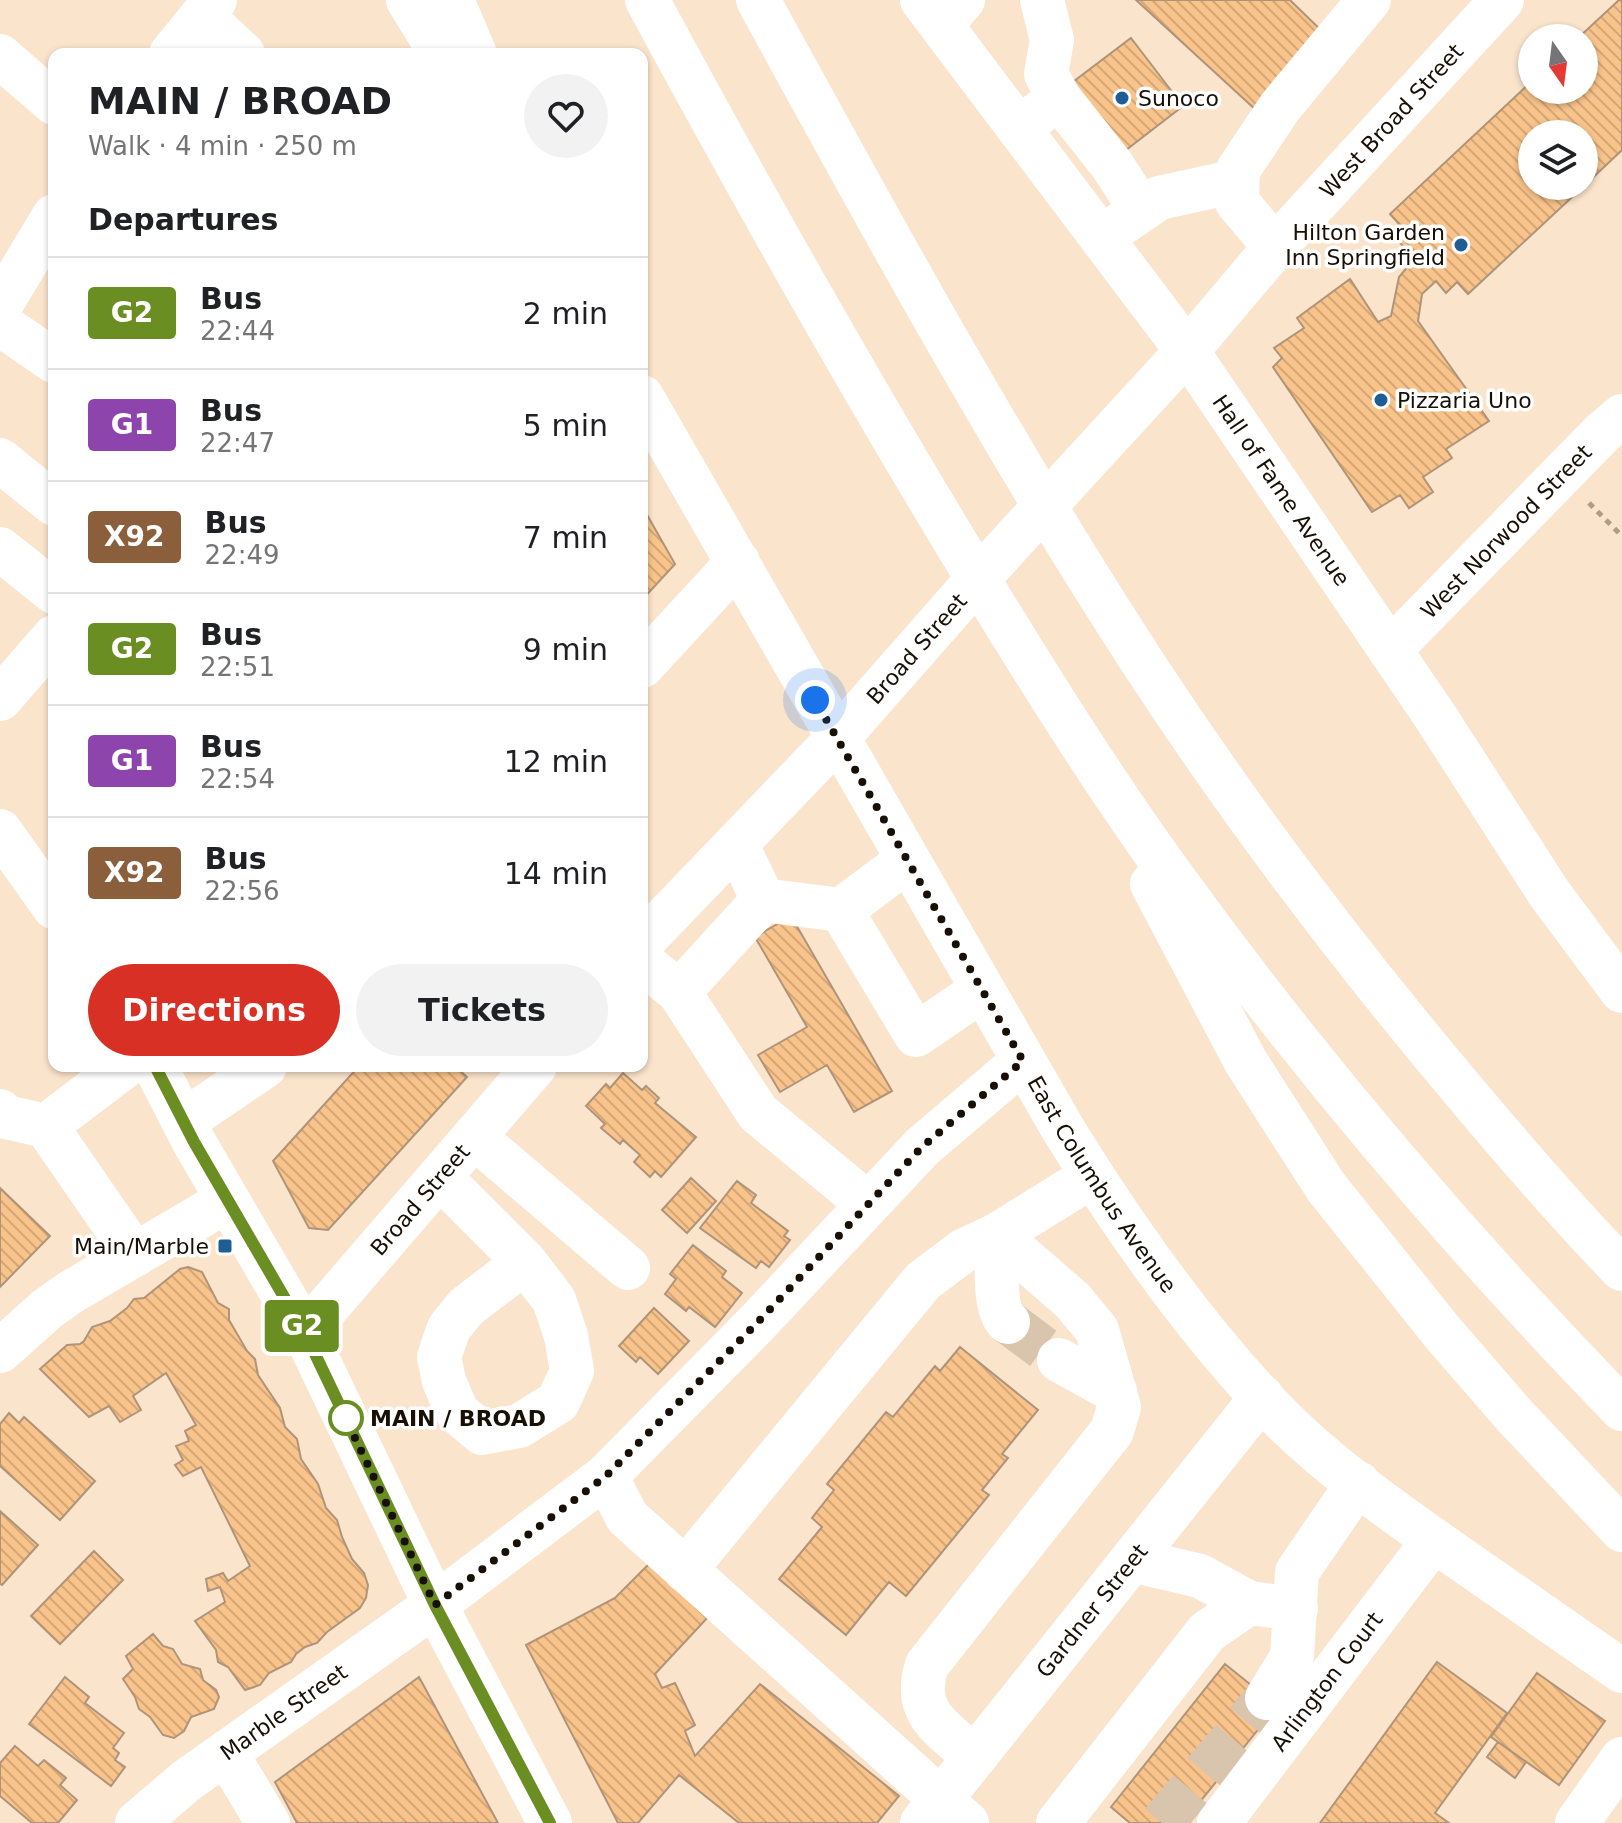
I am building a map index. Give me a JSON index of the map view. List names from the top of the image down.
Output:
{
  "streets": {
    "main road": [
      "West Broad Street",
      "Hall of Fame Avenue",
      "West Norwood Street",
      "Broad Street",
      "East Columbus Avenue",
      "Gardner Street",
      "Arlington Court",
      "Marble Street"
    ]
  },
  "crossings": [
    ["West Broad Street", "Hall of Fame Avenue"],
    ["West Broad Street", "Broad Street"],
    ["Hall of Fame Avenue", "West Norwood Street"],
    ["Hall of Fame Avenue", "Broad Street"],
    ["Broad Street", "East Columbus Avenue"],
    ["East Columbus Avenue", "Gardner Street"],
    ["East Columbus Avenue", "Arlington Court"],
    ["East Columbus Avenue", "Marble Street"]
  ],
  "places": {
    "other": [
      "Sunoco",
      "Hilton Garden Inn Springfield",
      "Pizzaria Uno",
      "MAIN / BROAD"
    ],
    "transit": ["Main/Marble"]
  },
  "lines": ["bus line G2"],
  "north": "bottom",
  "page": {
    "on_map": "G2",
    "heading": [
      ["MAIN / BROAD", "Walk · 4 min · 250 m"],
      "Departures"
    ],
    "list": [
      {
        "mark": "G2",
        "name": "Bus",
        "note": "22:44",
        "value": "2 min"
      },
      {
        "mark": "G1",
        "name": "Bus",
        "note": "22:47",
        "value": "5 min"
      },
      {
        "mark": "X92",
        "name": "Bus",
        "note": "22:49",
        "value": "7 min"
      },
      {
        "mark": "G2",
        "name": "Bus",
        "note": "22:51",
        "value": "9 min"
      },
      {
        "mark": "G1",
        "name": "Bus",
        "note": "22:54",
        "value": "12 min"
      },
      {
        "mark": "X92",
        "name": "Bus",
        "note": "22:56",
        "value": "14 min"
      }
    ],
    "buttons": ["Directions", "Tickets"]
  }
}
